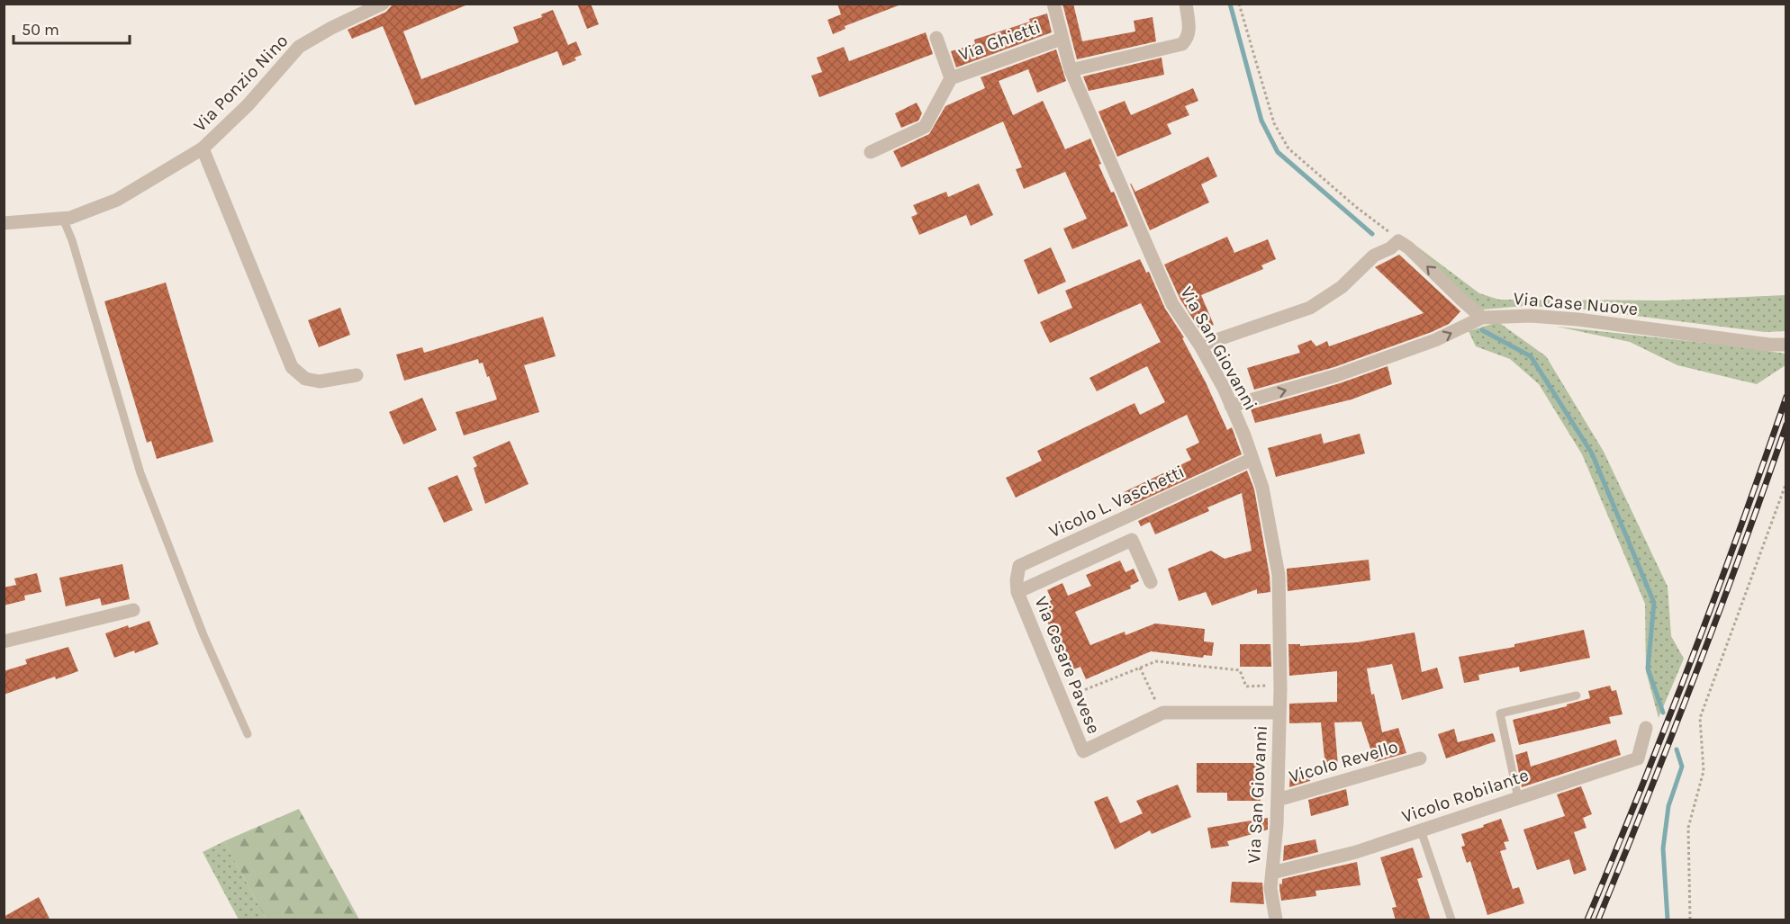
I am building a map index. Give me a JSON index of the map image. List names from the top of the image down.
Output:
{
  "streets": {
    "street": [
      "Via Ghietti",
      "Via Ponzio Nino",
      "Via Case Nuove",
      "Via San Giovanni",
      "Vicolo L. Vaschetti",
      "Via Cesare Pavese",
      "Vicolo Revello",
      "Vicolo Robilante"
    ]
  },
  "crossings": [
    ["Via Ghietti", "Via San Giovanni"],
    ["Via Case Nuove", "Via San Giovanni"],
    ["Via San Giovanni", "Vicolo L. Vaschetti"],
    ["Via San Giovanni", "Via Cesare Pavese"],
    ["Via San Giovanni", "Vicolo Revello"],
    ["Via San Giovanni", "Vicolo Robilante"],
    ["Vicolo L. Vaschetti", "Via Cesare Pavese"]
  ],
  "scale_bar": "50 m"
}
